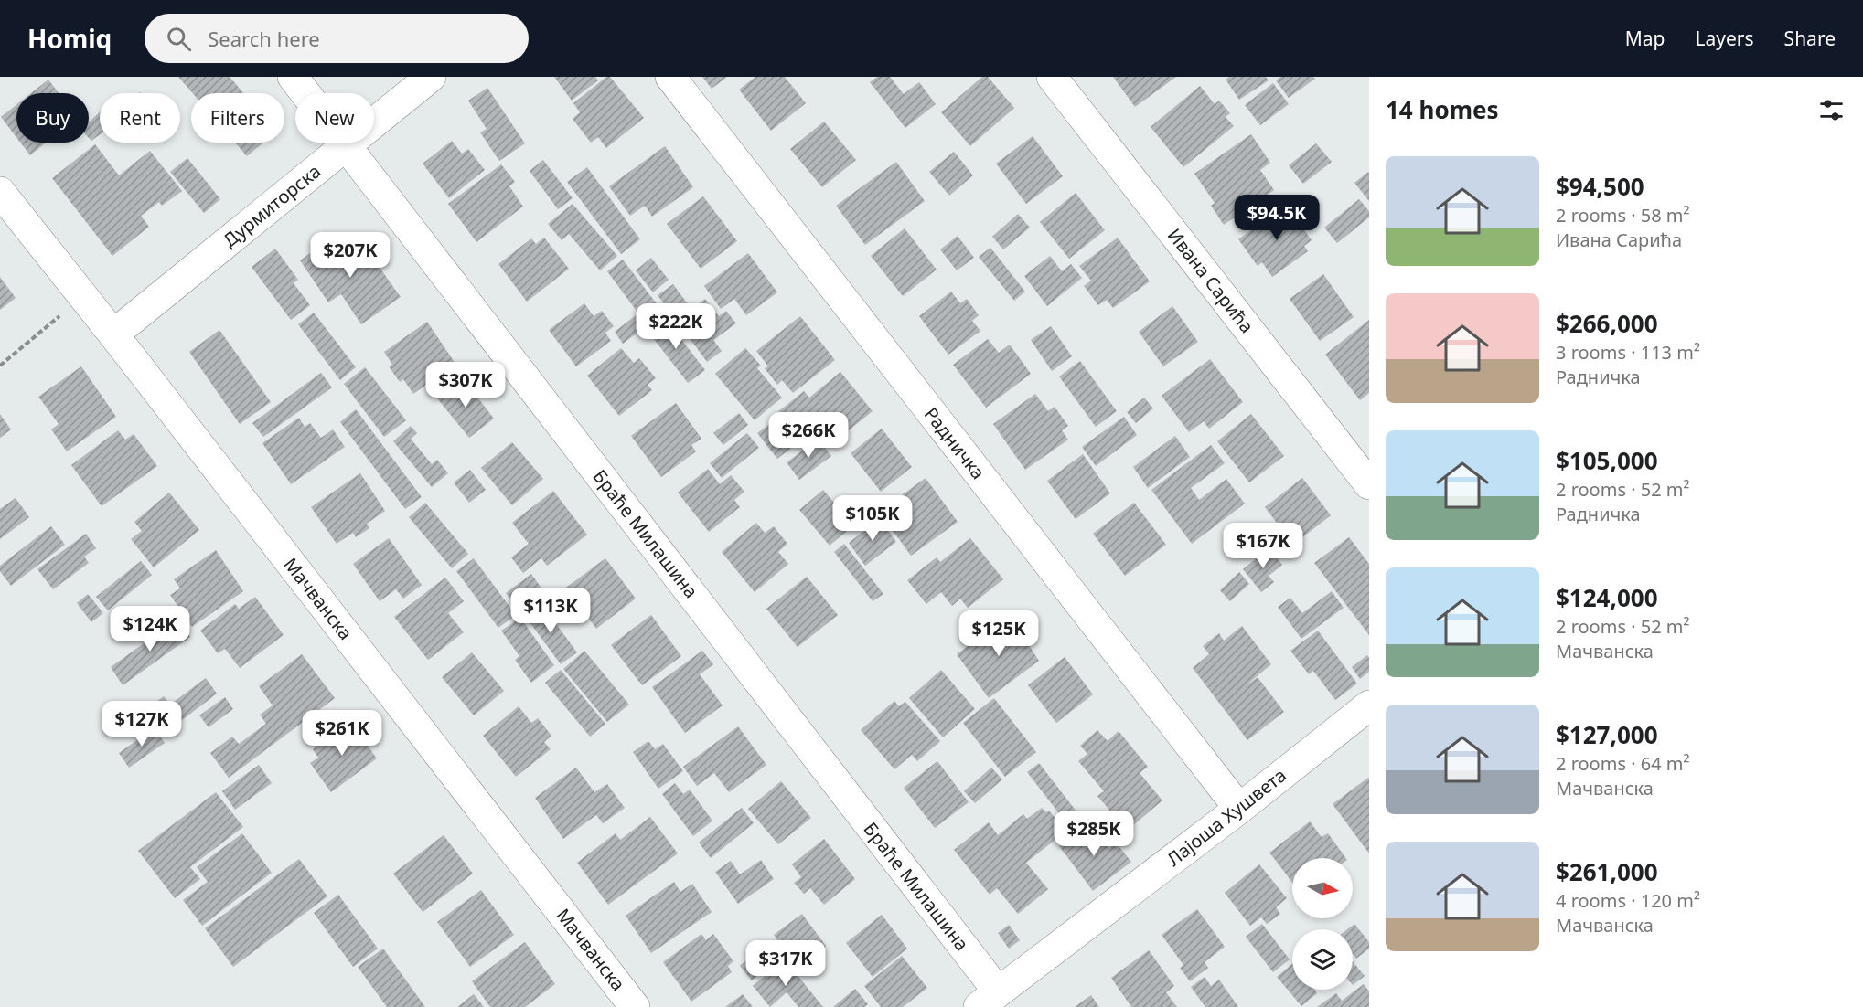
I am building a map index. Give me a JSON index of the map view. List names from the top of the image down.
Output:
{
  "streets": {
    "street": [
      "Дурмиторска",
      "Ивана Сарића",
      "Радничка",
      "Браће Милашина",
      "Мачванска",
      "Лајоша Хушвета"
    ]
  },
  "crossings": [
    ["Дурмиторска", "Браће Милашина"],
    ["Дурмиторска", "Мачванска"],
    ["Радничка", "Лајоша Хушвета"],
    ["Браће Милашина", "Лајоша Хушвета"]
  ],
  "north": "right",
  "page": {
    "header": "Homiq",
    "search": "Search here",
    "nav": ["Map", "Layers", "Share"],
    "heading": "14 homes",
    "chip": [
      "Buy",
      "Rent",
      "Filters",
      "New"
    ],
    "list": [
      {
        "name": "$94,500",
        "note": "2 rooms · 58 m² · Ивана Сарића"
      },
      {
        "name": "$266,000",
        "note": "3 rooms · 113 m² · Радничка"
      },
      {
        "name": "$105,000",
        "note": "2 rooms · 52 m² · Радничка"
      },
      {
        "name": "$124,000",
        "note": "2 rooms · 52 m² · Мачванска"
      },
      {
        "name": "$127,000",
        "note": "2 rooms · 64 m² · Мачванска"
      },
      {
        "name": "$261,000",
        "note": "4 rooms · 120 m² · Мачванска"
      }
    ],
    "price": [
      "$94.5K",
      "$207K",
      "$222K",
      "$307K",
      "$266K",
      "$105K",
      "$167K",
      "$113K",
      "$124K",
      "$125K",
      "$127K",
      "$261K",
      "$285K",
      "$317K"
    ]
  }
}
